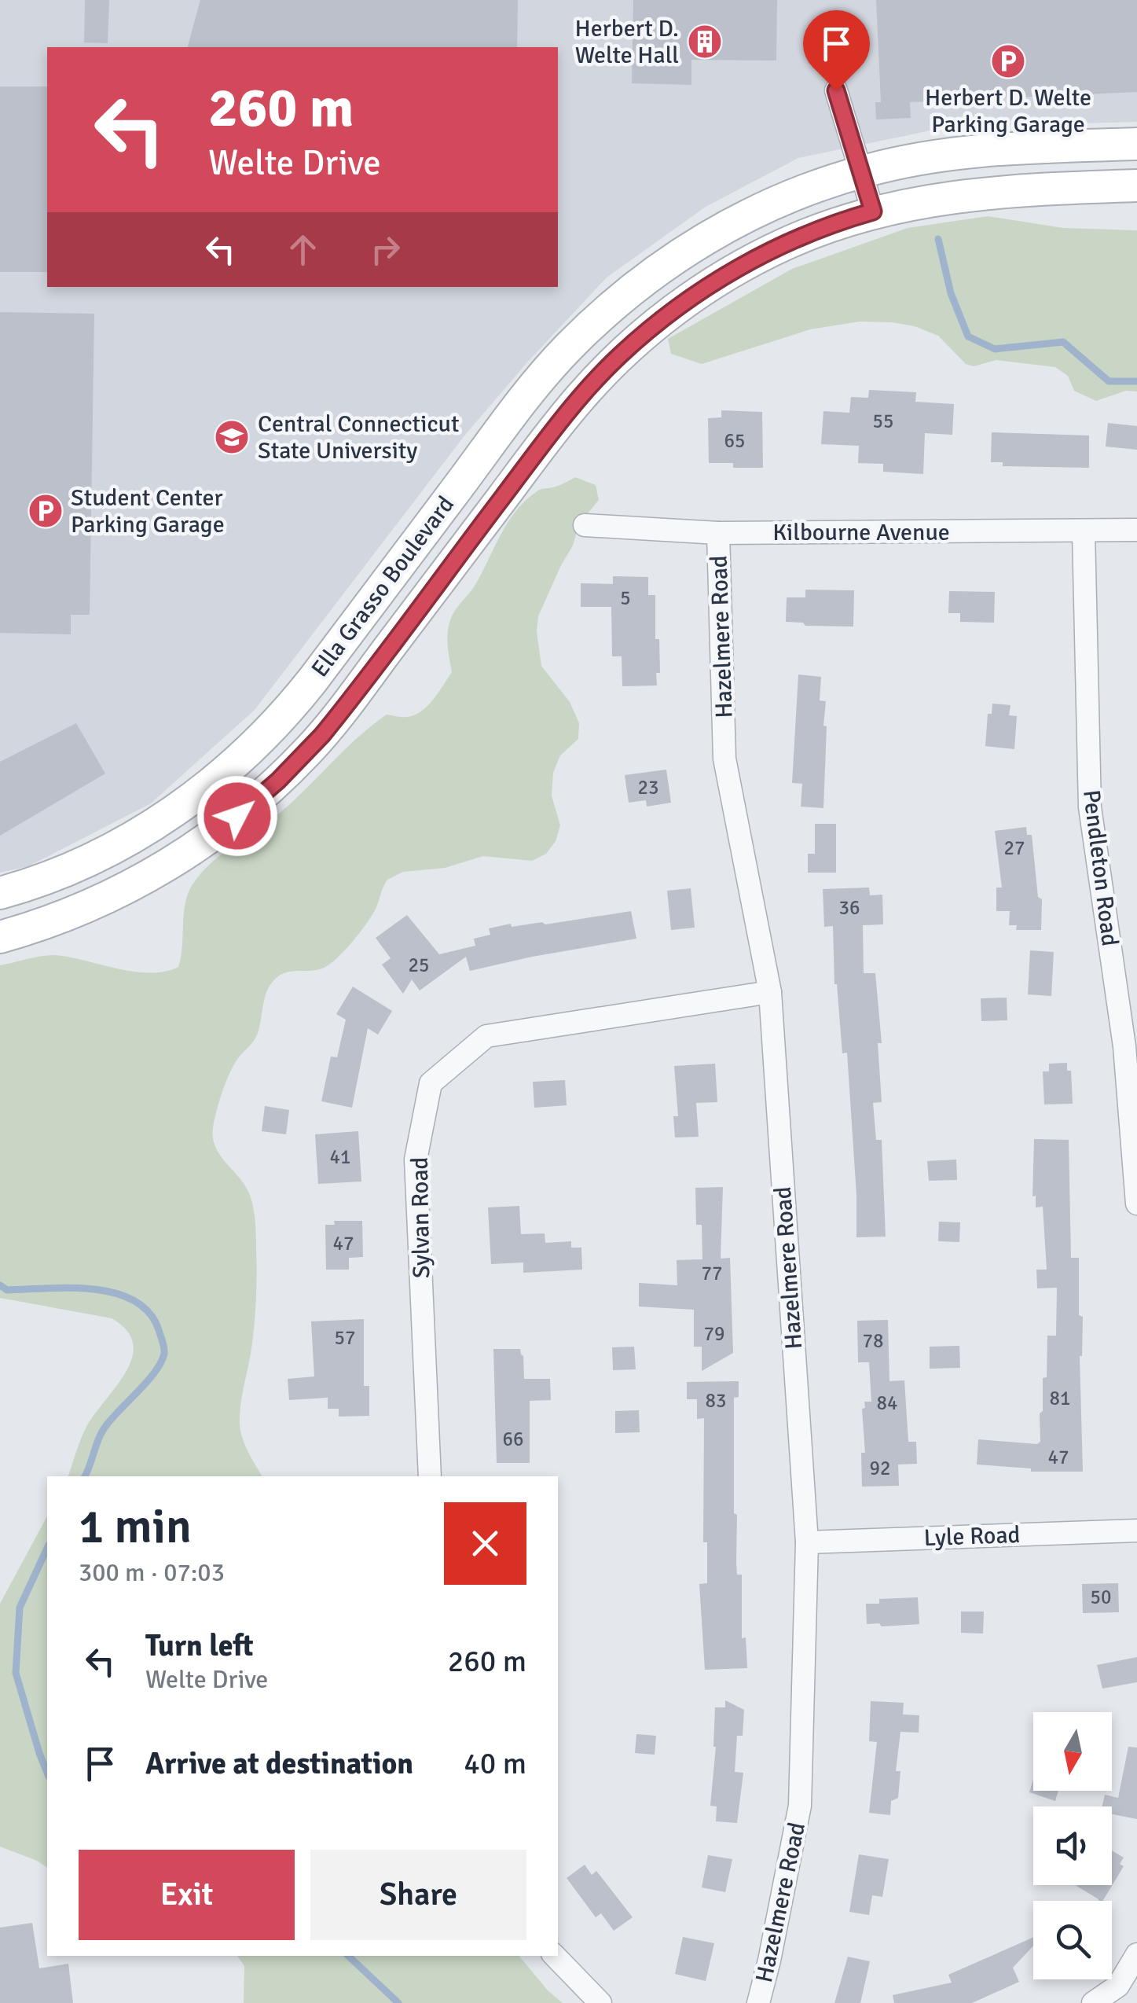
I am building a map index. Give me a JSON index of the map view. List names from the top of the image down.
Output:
{
  "streets": {
    "main road": ["Ella Grasso Boulevard"],
    "street": [
      "Kilbourne Avenue",
      "Hazelmere Road",
      "Pendleton Road",
      "Sylvan Road",
      "Lyle Road"
    ]
  },
  "crossings": [
    ["Kilbourne Avenue", "Hazelmere Road"],
    ["Kilbourne Avenue", "Pendleton Road"],
    ["Hazelmere Road", "Sylvan Road"],
    ["Hazelmere Road", "Lyle Road"]
  ],
  "places": {
    "building": ["Herbert D. Welte Hall"],
    "parking": ["Herbert D. Welte Parking Garage", "Student Center Parking Garage"],
    "school or university": ["Central Connecticut State University"]
  },
  "house_numbers": [
    "55",
    "65",
    "5",
    "23",
    "27",
    "36",
    "25",
    "41",
    "47",
    "77",
    "79",
    "57",
    "78",
    "81",
    "83",
    "84",
    "66",
    "47",
    "92",
    "50"
  ],
  "north": "bottom",
  "page": {
    "turn": ["260 m", "Welte Drive"],
    "heading": ["1 min", "300 m · 07:03"],
    "list": [
      {
        "name": "Turn left",
        "note": "Welte Drive",
        "value": "260 m"
      },
      {
        "name": "Arrive at destination",
        "value": "40 m"
      }
    ],
    "buttons": ["Exit", "Share"]
  }
}
